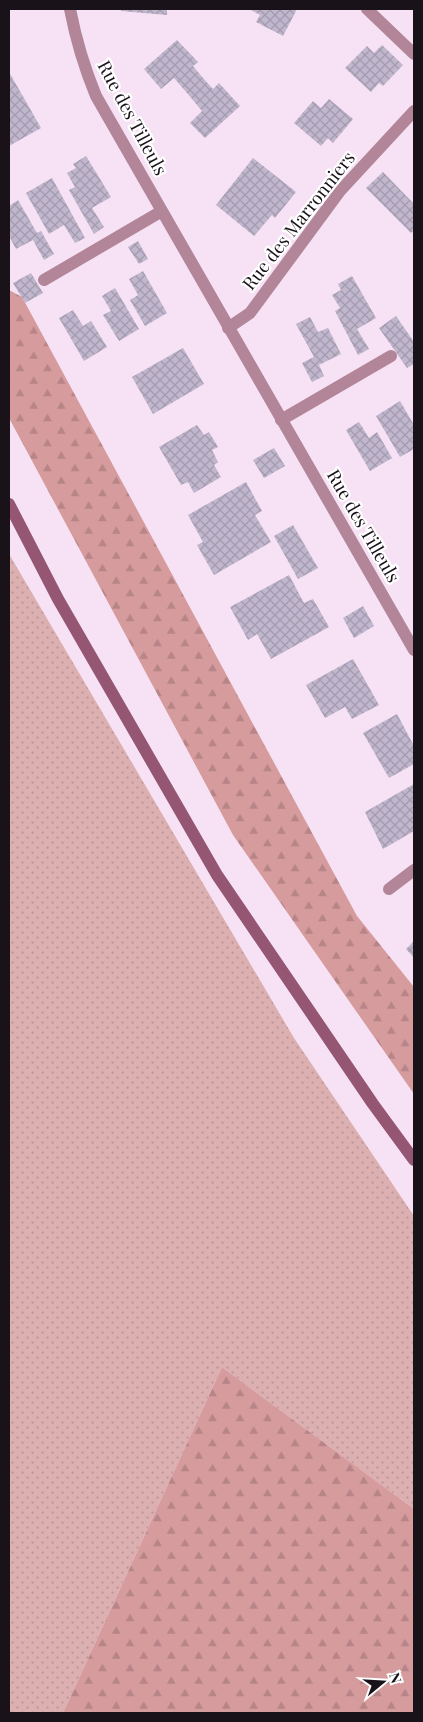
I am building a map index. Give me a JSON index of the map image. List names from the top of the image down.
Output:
{
  "streets": {
    "street": ["Rue des Tilleuls", "Rue des Marronniers"]
  },
  "crossings": [
    ["Rue des Tilleuls", "Rue des Marronniers"]
  ],
  "north": "right"
}
